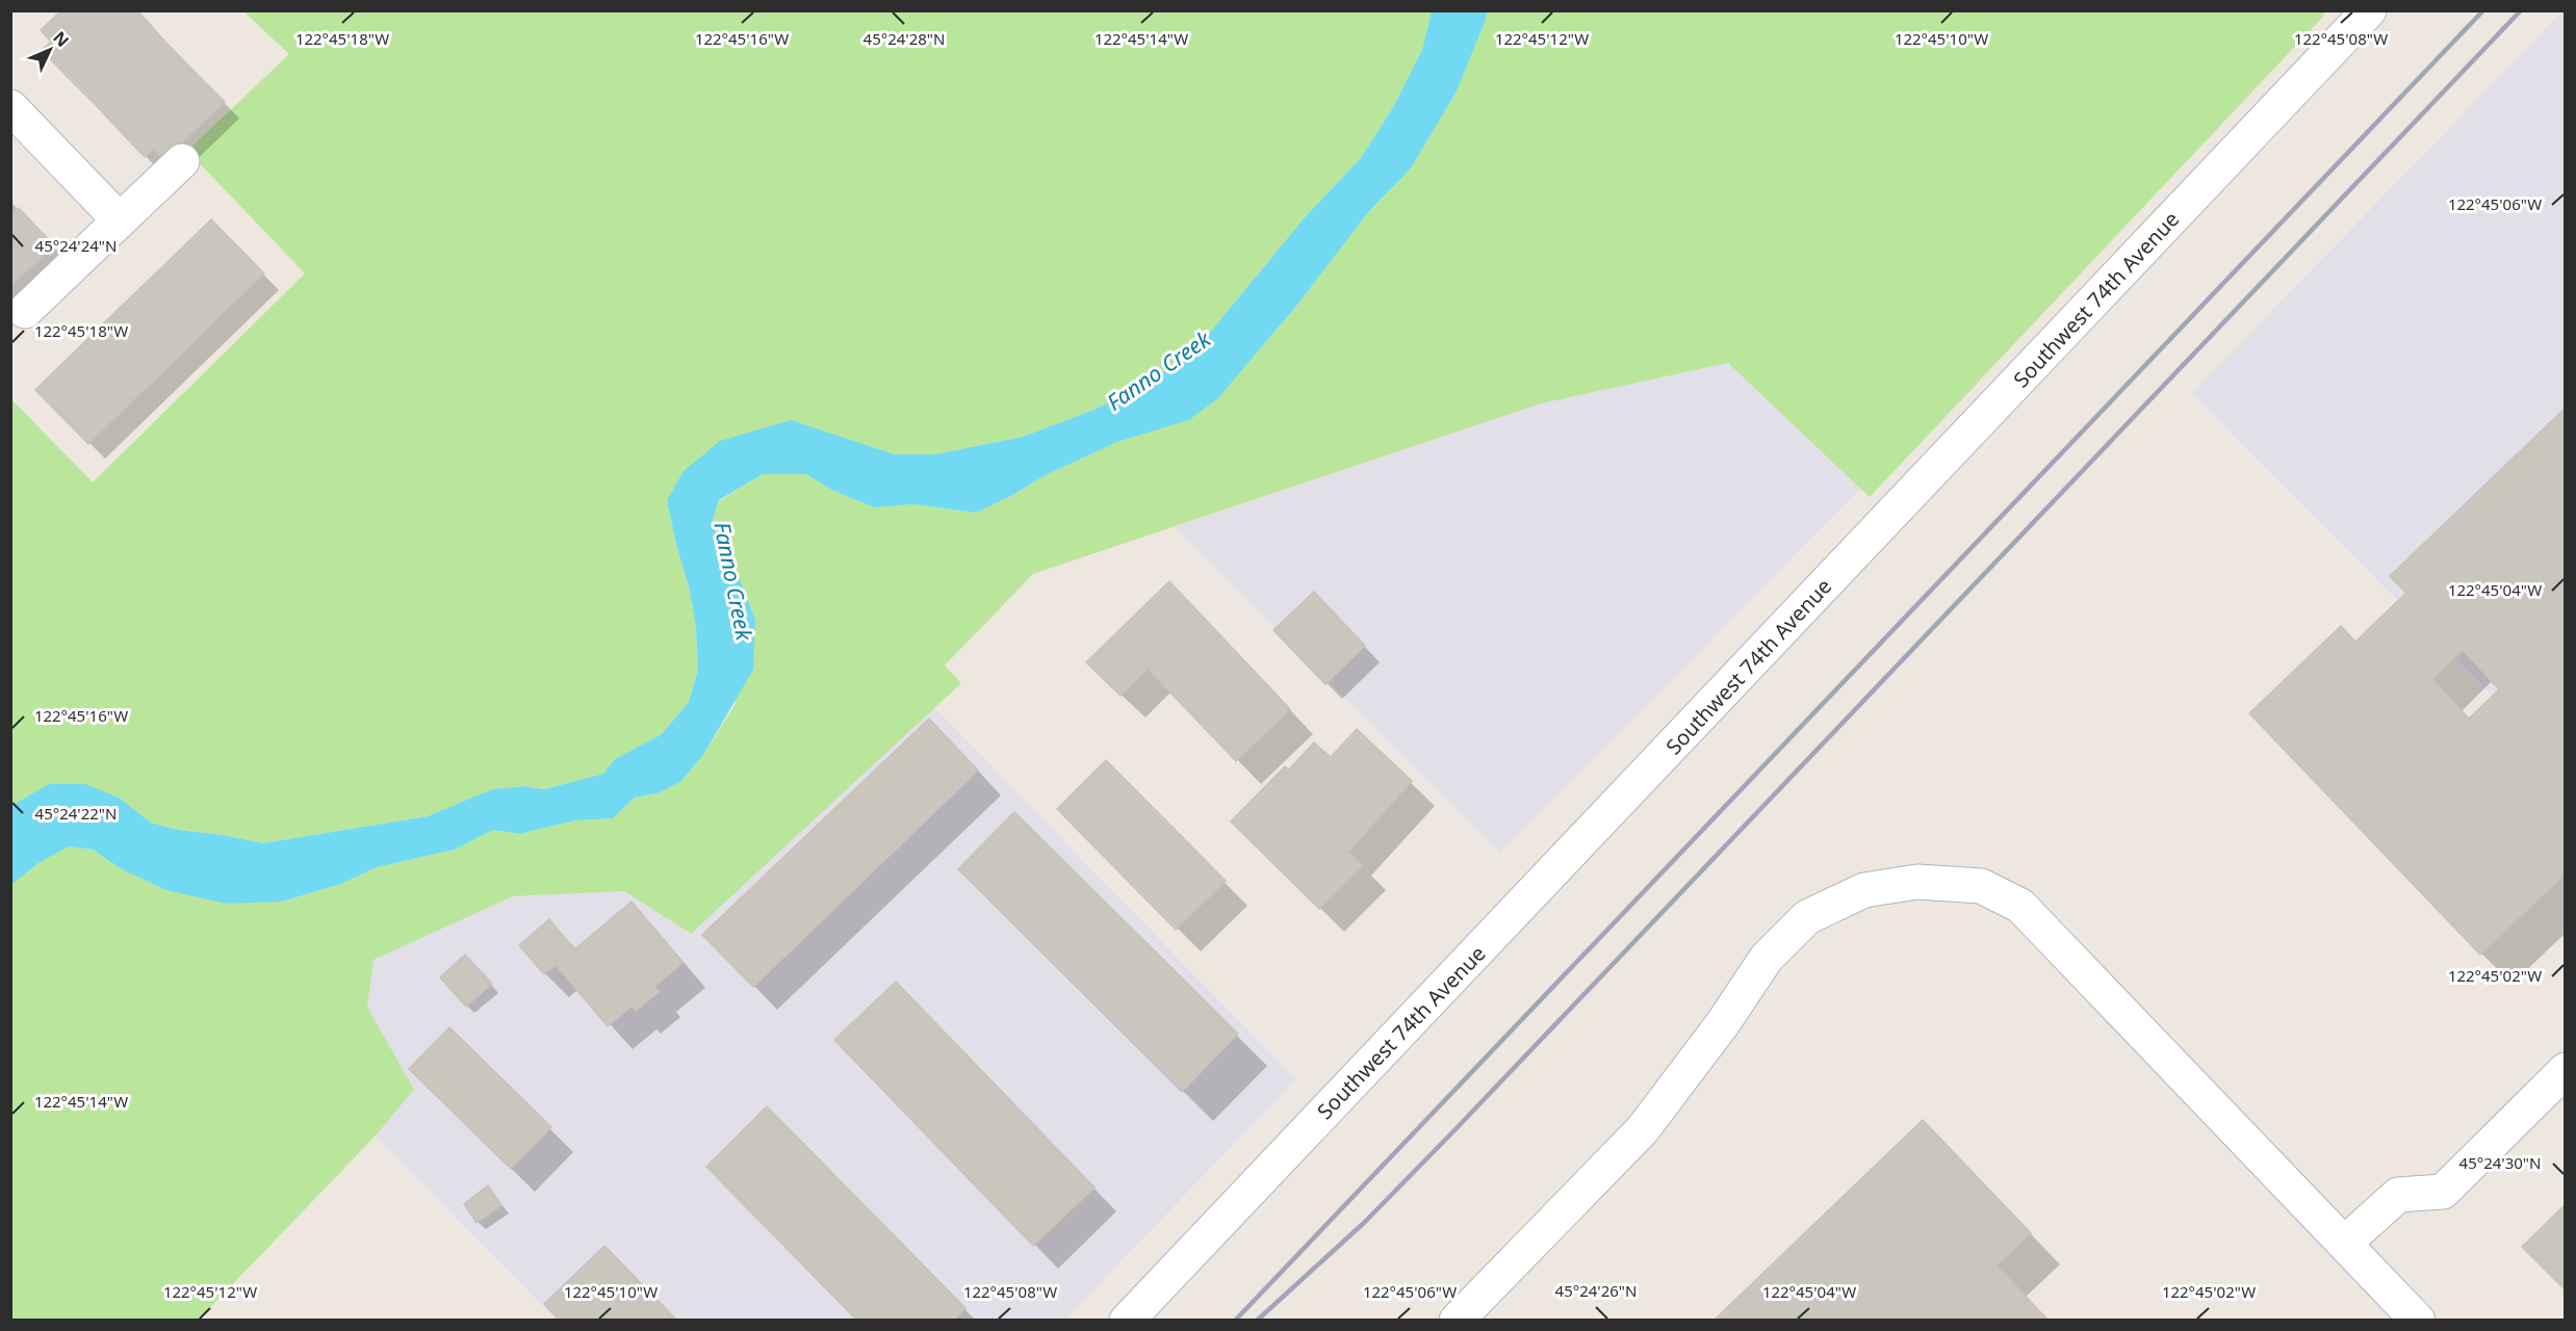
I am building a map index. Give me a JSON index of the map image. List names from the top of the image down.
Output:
{
  "streets": {
    "street": ["Southwest 74th Avenue"]
  },
  "water": ["Fanno Creek"],
  "north": "top right",
  "coordinates": [
    "122°45'18\"W",
    "122°45'16\"W",
    "122°45'14\"W",
    "122°45'12\"W",
    "122°45'10\"W",
    "122°45'08\"W",
    "45°24'28\"N",
    "122°45'06\"W",
    "45°24'24\"N",
    "122°45'04\"W",
    "45°24'22\"N",
    "122°45'02\"W",
    "45°24'30\"N",
    "45°24'26\"N"
  ]
}
